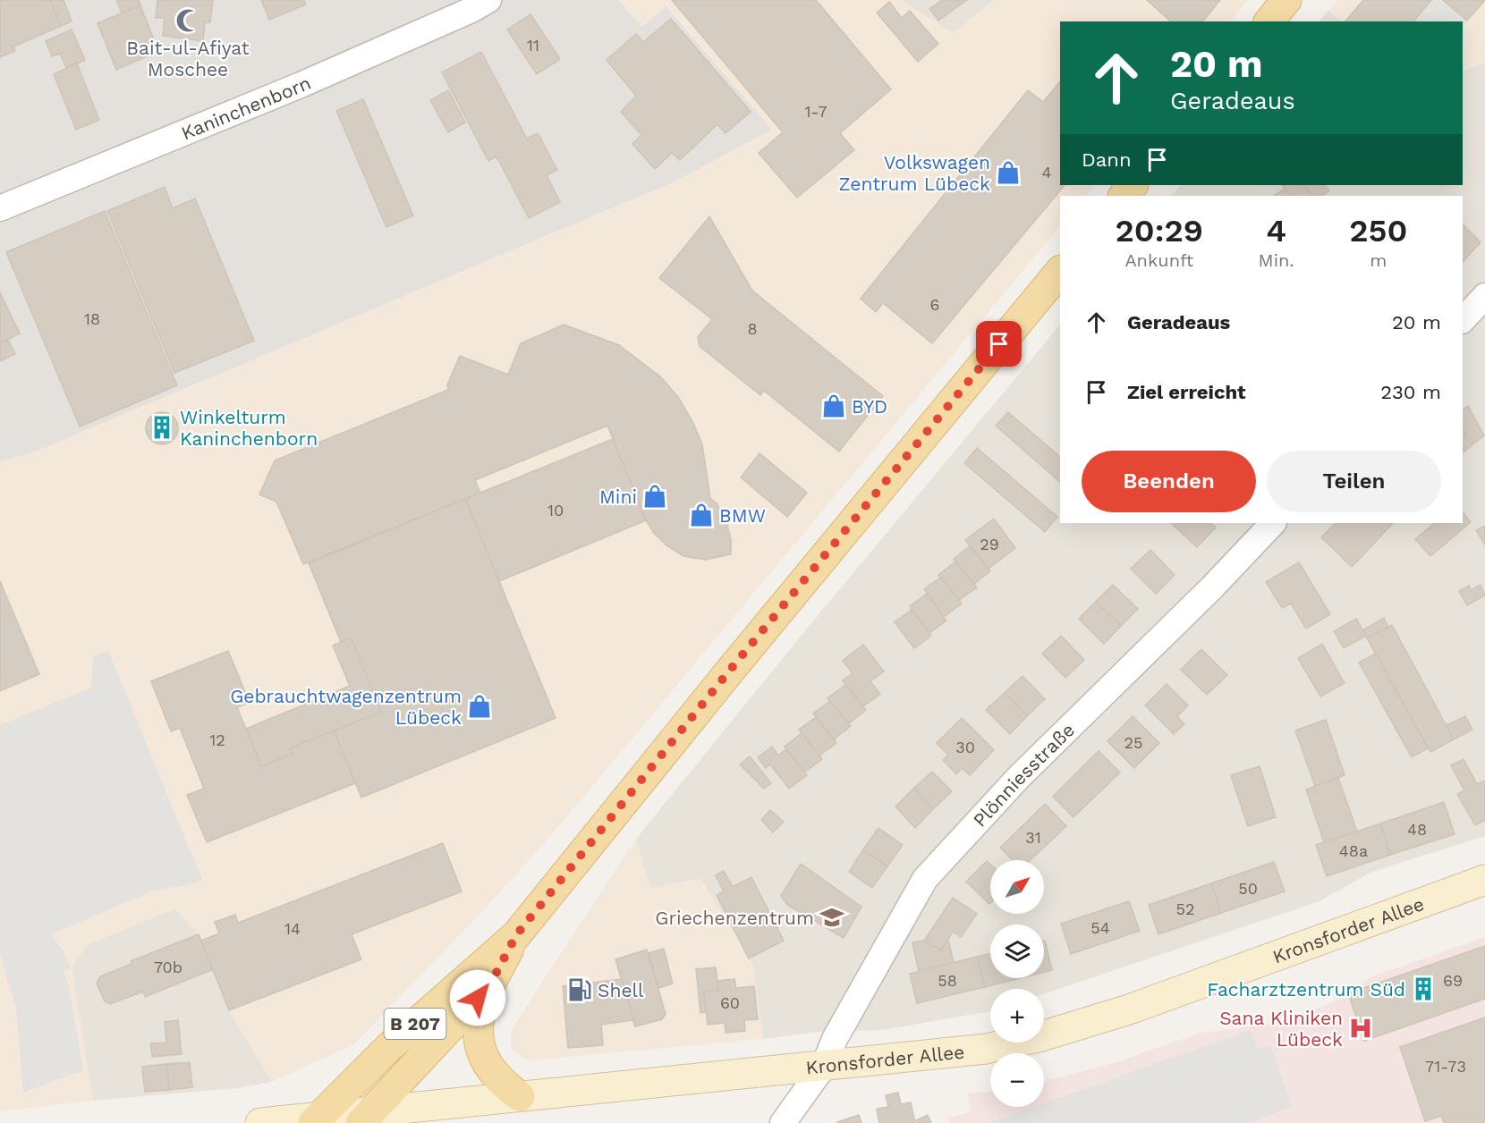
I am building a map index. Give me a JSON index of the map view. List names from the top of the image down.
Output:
{
  "streets": {
    "main road": ["Kronsforder Allee", "B 207"],
    "street": ["Kaninchenborn", "Plönniesstraße"]
  },
  "crossings": [
    ["Plönniesstraße", "Kronsforder Allee"],
    ["Kronsforder Allee", "B 207"]
  ],
  "places": {
    "mosque": ["Bait-ul-Afiyat Moschee"],
    "shop": [
      "Volkswagen Zentrum Lübeck",
      "BYD",
      "Mini",
      "BMW",
      "Gebrauchtwagenzentrum Lübeck"
    ],
    "building": ["Winkelturm Kaninchenborn", "Facharztzentrum Süd"],
    "school or university": ["Griechenzentrum"],
    "fuel station": ["Shell"],
    "hospital": ["Sana Kliniken Lübeck"]
  },
  "house_numbers": [
    "11",
    "1-7",
    "4",
    "6",
    "18",
    "8",
    "10",
    "29",
    "12",
    "25",
    "30",
    "48",
    "31",
    "48a",
    "50",
    "52",
    "54",
    "14",
    "70b",
    "58",
    "69",
    "60",
    "71-73"
  ],
  "north": "top right",
  "page": {
    "turn": ["20 m", "Geradeaus"],
    "then": "Dann",
    "eta": [
      "20:29",
      "Ankunft",
      "4",
      "Min.",
      "250",
      "m"
    ],
    "list": [
      {
        "name": "Geradeaus",
        "value": "20 m"
      },
      {
        "name": "Ziel erreicht",
        "value": "230 m"
      }
    ],
    "buttons": ["Beenden", "Teilen"],
    "map_buttons": ["+", "−"]
  }
}
